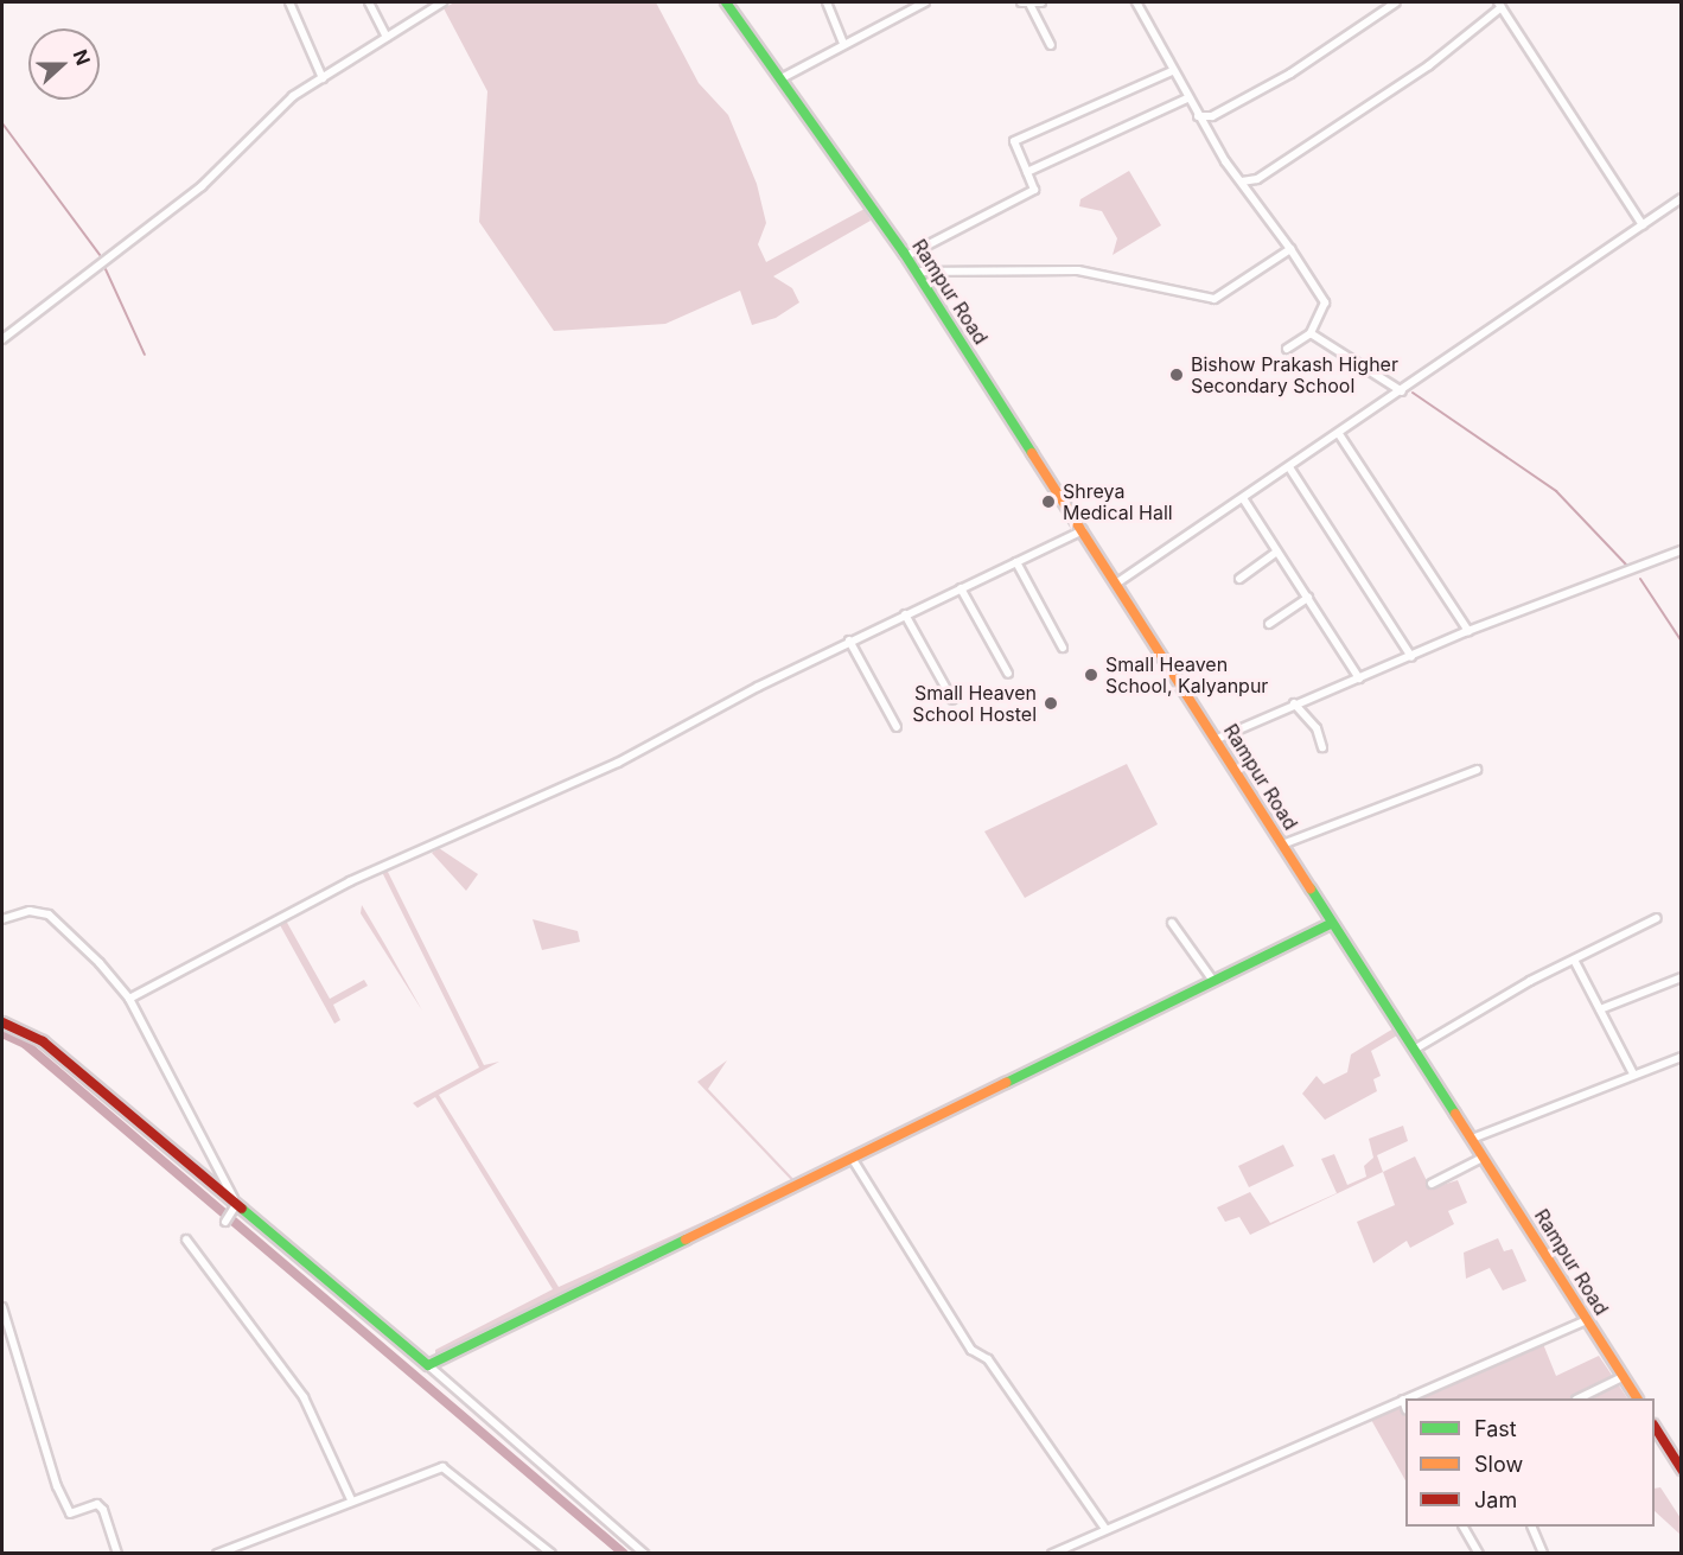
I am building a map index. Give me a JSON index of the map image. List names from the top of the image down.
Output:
{
  "streets": {
    "main road": ["Rampur Road"]
  },
  "places": [
    "Bishow Prakash Higher Secondary School",
    "Shreya Medical Hall",
    "Small Heaven School, Kalyanpur",
    "Small Heaven School Hostel"
  ],
  "legend": ["Fast", "Slow", "Jam"],
  "north": "right"
}
